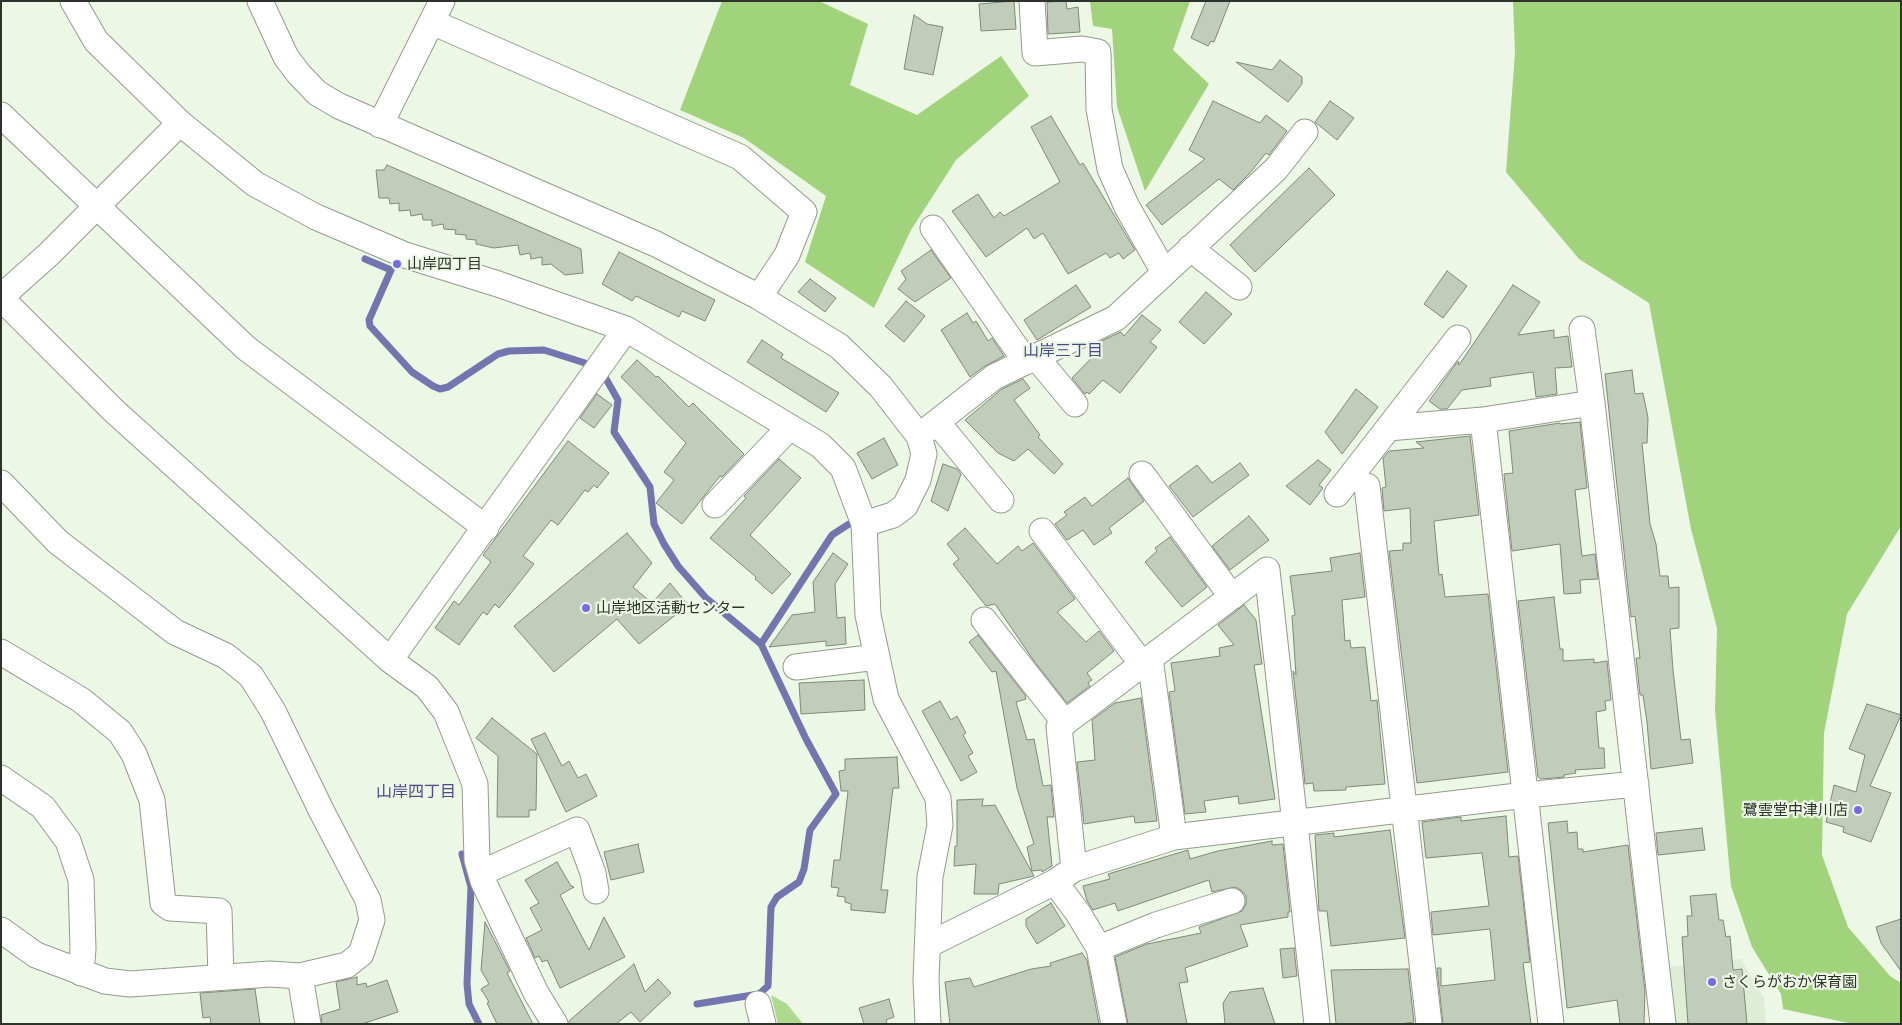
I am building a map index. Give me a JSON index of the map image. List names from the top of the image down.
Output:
{
  "districts": ["山岸三丁目", "山岸四丁目"],
  "places": [
    "山岸四丁目",
    "山岸地区活動センター",
    "鷺雲堂中津川店",
    "さくらがおか保育園"
  ]
}
